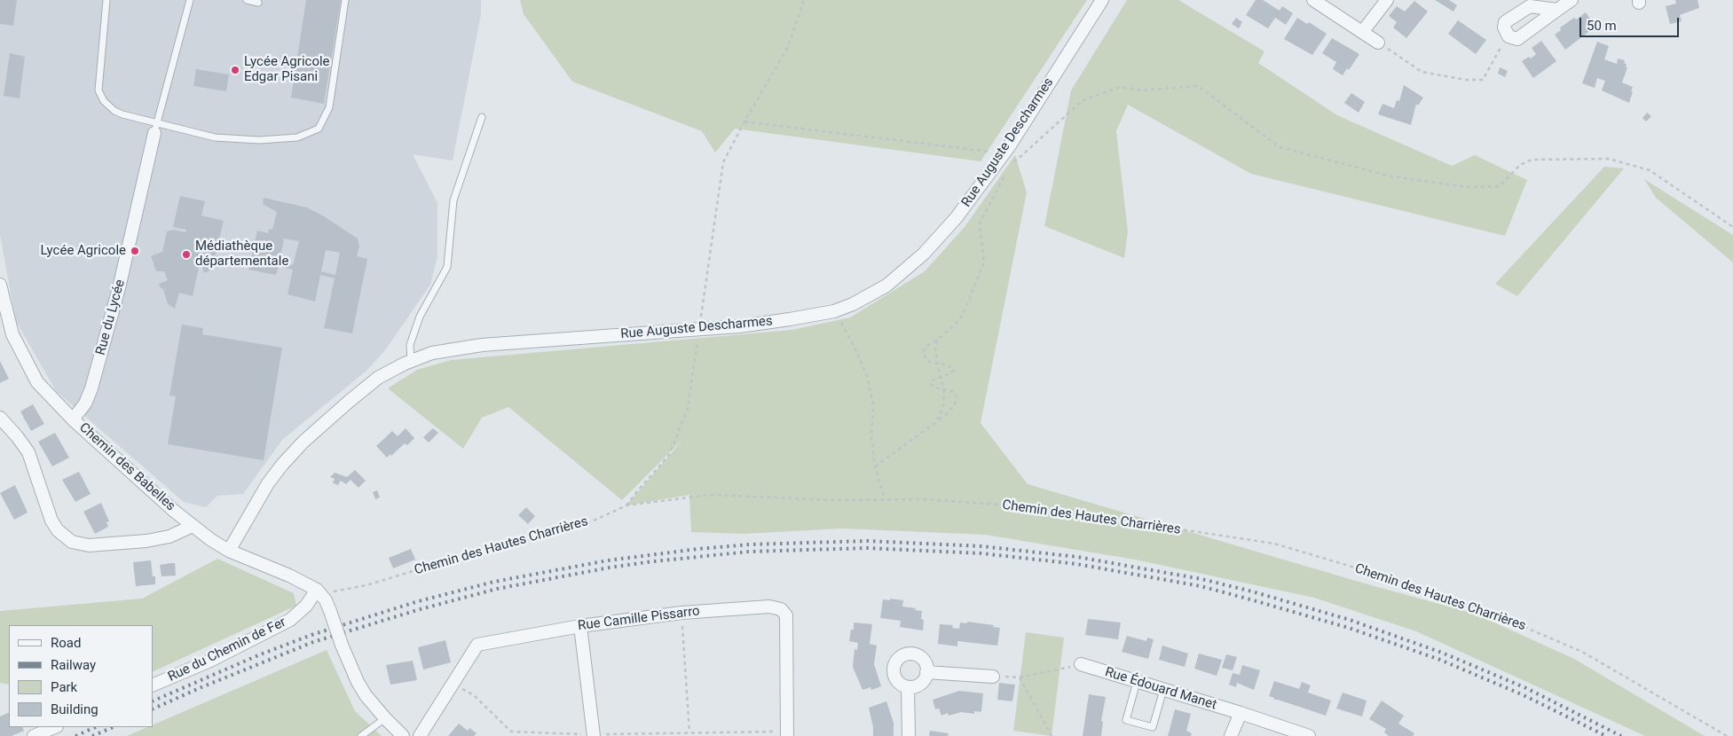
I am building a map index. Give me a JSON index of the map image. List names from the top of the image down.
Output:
{
  "streets": {
    "street": [
      "Rue Auguste Descharmes",
      "Rue du Lycée",
      "Chemin des Babelles",
      "Rue Camille Pissarro",
      "Rue du Chemin de Fer",
      "Rue Édouard Manet"
    ],
    "path": ["Chemin des Hautes Charrières"]
  },
  "crossings": [
    ["Rue Auguste Descharmes", "Chemin des Babelles"],
    ["Rue du Lycée", "Chemin des Babelles"],
    ["Chemin des Babelles", "Chemin des Hautes Charrières"],
    ["Chemin des Babelles", "Rue du Chemin de Fer"],
    ["Chemin des Hautes Charrières", "Rue du Chemin de Fer"]
  ],
  "places": ["Lycée Agricole Edgar Pisani", "Lycée Agricole", "Médiathèque départementale"],
  "legend": [
    "Road",
    "Railway",
    "Park",
    "Building"
  ],
  "scale_bar": "50 m"
}
